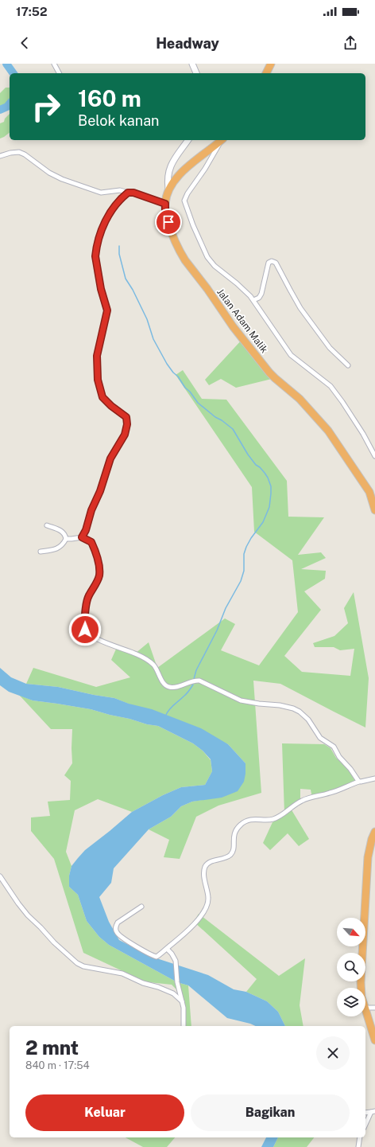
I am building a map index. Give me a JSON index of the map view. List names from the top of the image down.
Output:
{
  "streets": {
    "highway": ["Jalan Adam Malik"]
  },
  "north": "bottom right",
  "page": {
    "status": "17:52",
    "header": "Headway",
    "turn": ["160 m", "Belok kanan"],
    "heading": ["2 mnt", "840 m · 17:54"],
    "buttons": ["Keluar", "Bagikan"]
  }
}
